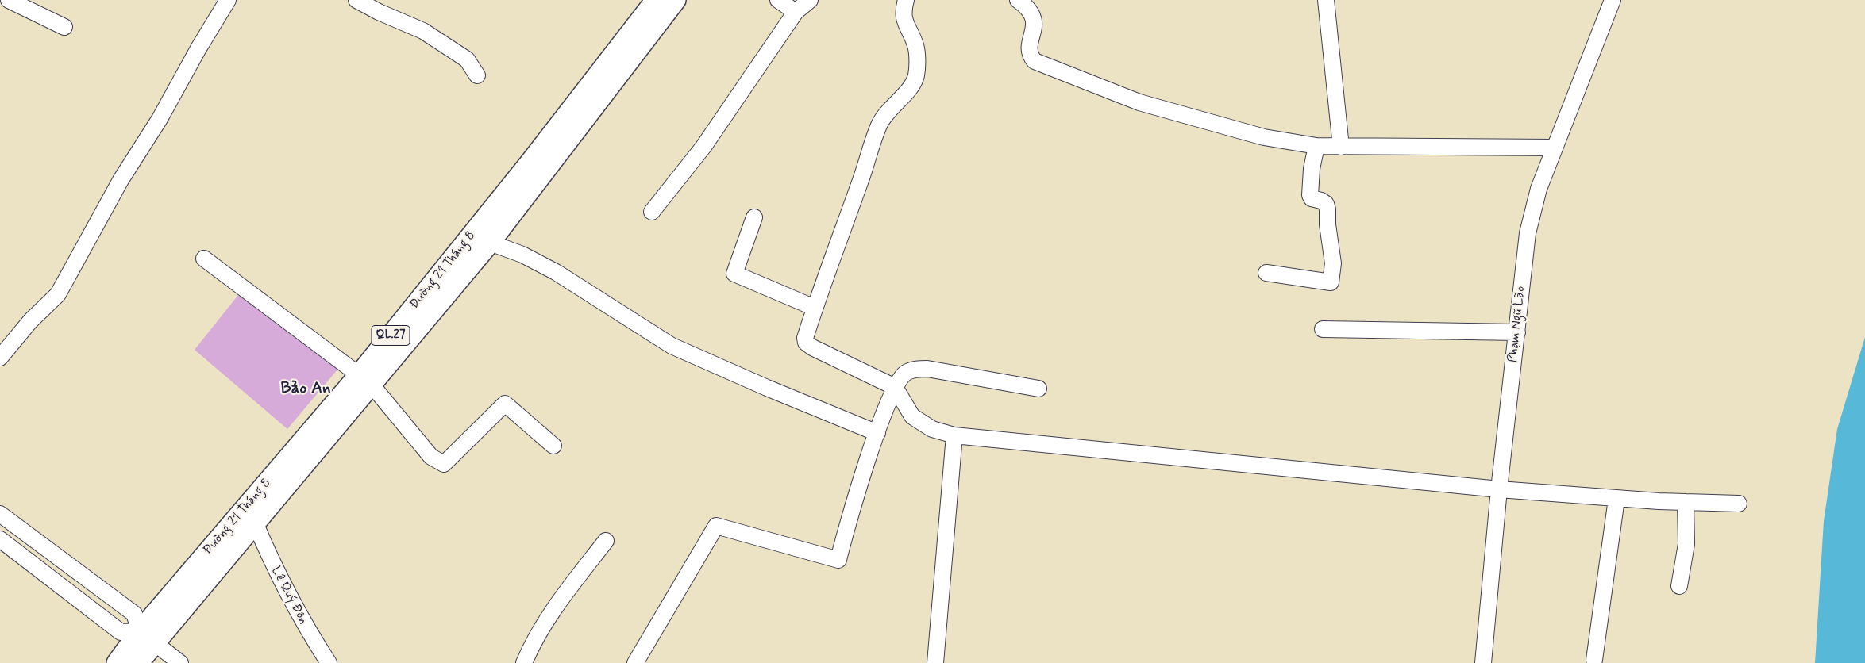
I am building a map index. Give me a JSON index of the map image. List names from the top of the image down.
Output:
{
  "streets": {
    "main road": ["Đường 21 Tháng 8", "QL.27"],
    "street": ["Phạm Ngũ Lão", "Lê Quý Đôn"]
  },
  "crossings": [
    ["Đường 21 Tháng 8", "Lê Quý Đôn"]
  ],
  "districts": ["Bảo An"]
}
